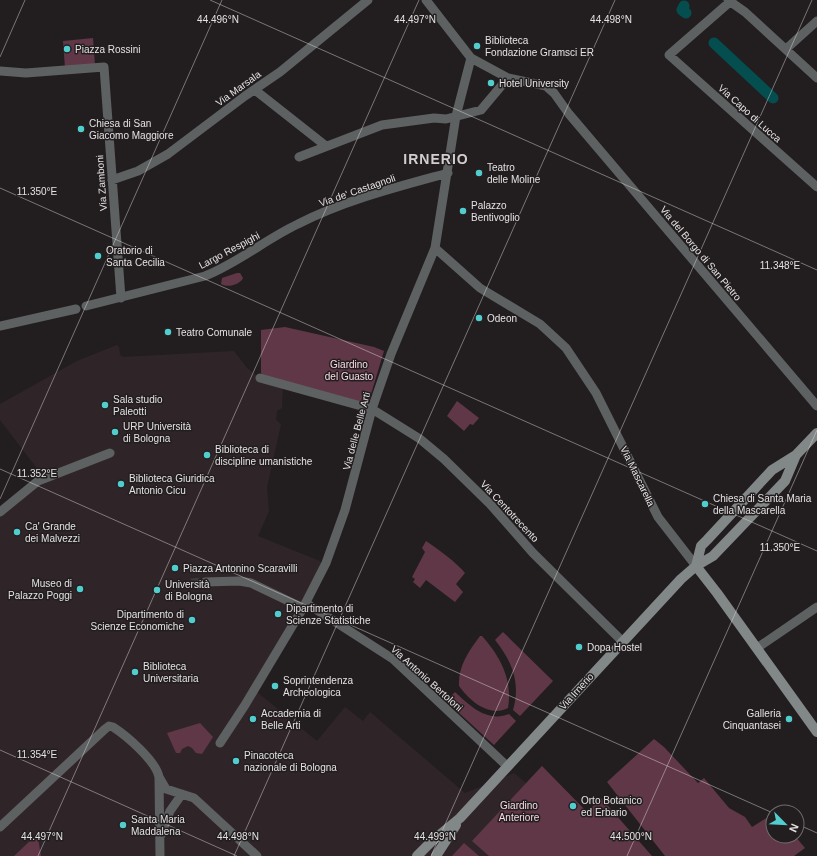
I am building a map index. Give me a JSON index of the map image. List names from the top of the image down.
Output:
{
  "streets": {
    "street": [
      "Via Marsala",
      "Via Capo di Lucca",
      "Via Zamboni",
      "Via de' Castagnoli",
      "Largo Respighi",
      "Via del Borgo di San Pietro",
      "Via delle Belle Arti",
      "Via Mascarella",
      "Via Centotrecento",
      "Via Antonio Bertoloni",
      "Via Irnerio"
    ]
  },
  "crossings": [
    ["Via Marsala", "Via Zamboni"],
    ["Via Zamboni", "Largo Respighi"],
    ["Via de' Castagnoli", "Largo Respighi"],
    ["Via de' Castagnoli", "Via delle Belle Arti"],
    ["Via del Borgo di San Pietro", "Via delle Belle Arti"],
    ["Via delle Belle Arti", "Via Mascarella"],
    ["Via delle Belle Arti", "Via Centotrecento"],
    ["Via delle Belle Arti", "Via Antonio Bertoloni"],
    ["Via Mascarella", "Via Irnerio"],
    ["Via Centotrecento", "Via Irnerio"],
    ["Via Antonio Bertoloni", "Via Irnerio"]
  ],
  "districts": ["IRNERIO"],
  "parks": ["Giardino del Guasto", "Giardino Anteriore"],
  "places": [
    "Biblioteca Fondazione Gramsci ER",
    "Piazza Rossini",
    "Hotel University",
    "Chiesa di San Giacomo Maggiore",
    "Teatro delle Moline",
    "Palazzo Bentivoglio",
    "Oratorio di Santa Cecilia",
    "Odeon",
    "Teatro Comunale",
    "Sala studio Paleotti",
    "URP Università di Bologna",
    "Biblioteca di discipline umanistiche",
    "Biblioteca Giuridica Antonio Cicu",
    "Chiesa di Santa Maria della Mascarella",
    "Ca' Grande dei Malvezzi",
    "Piazza Antonino Scaravilli",
    "Museo di Palazzo Poggi",
    "Università di Bologna",
    "Dipartimento di Scienze Statistiche",
    "Dipartimento di Scienze Economiche",
    "Dopa Hostel",
    "Biblioteca Universitaria",
    "Soprintendenza Archeologica",
    "Accademia di Belle Arti",
    "Galleria Cinquantasei",
    "Pinacoteca nazionale di Bologna",
    "Orto Botanico ed Erbario",
    "Santa Maria Maddalena"
  ],
  "north": "bottom right",
  "coordinates": [
    "44.496°N",
    "44.497°N",
    "44.498°N",
    "11.350°E",
    "11.348°E",
    "11.352°E",
    "11.354°E",
    "44.499°N",
    "44.500°N"
  ]
}
